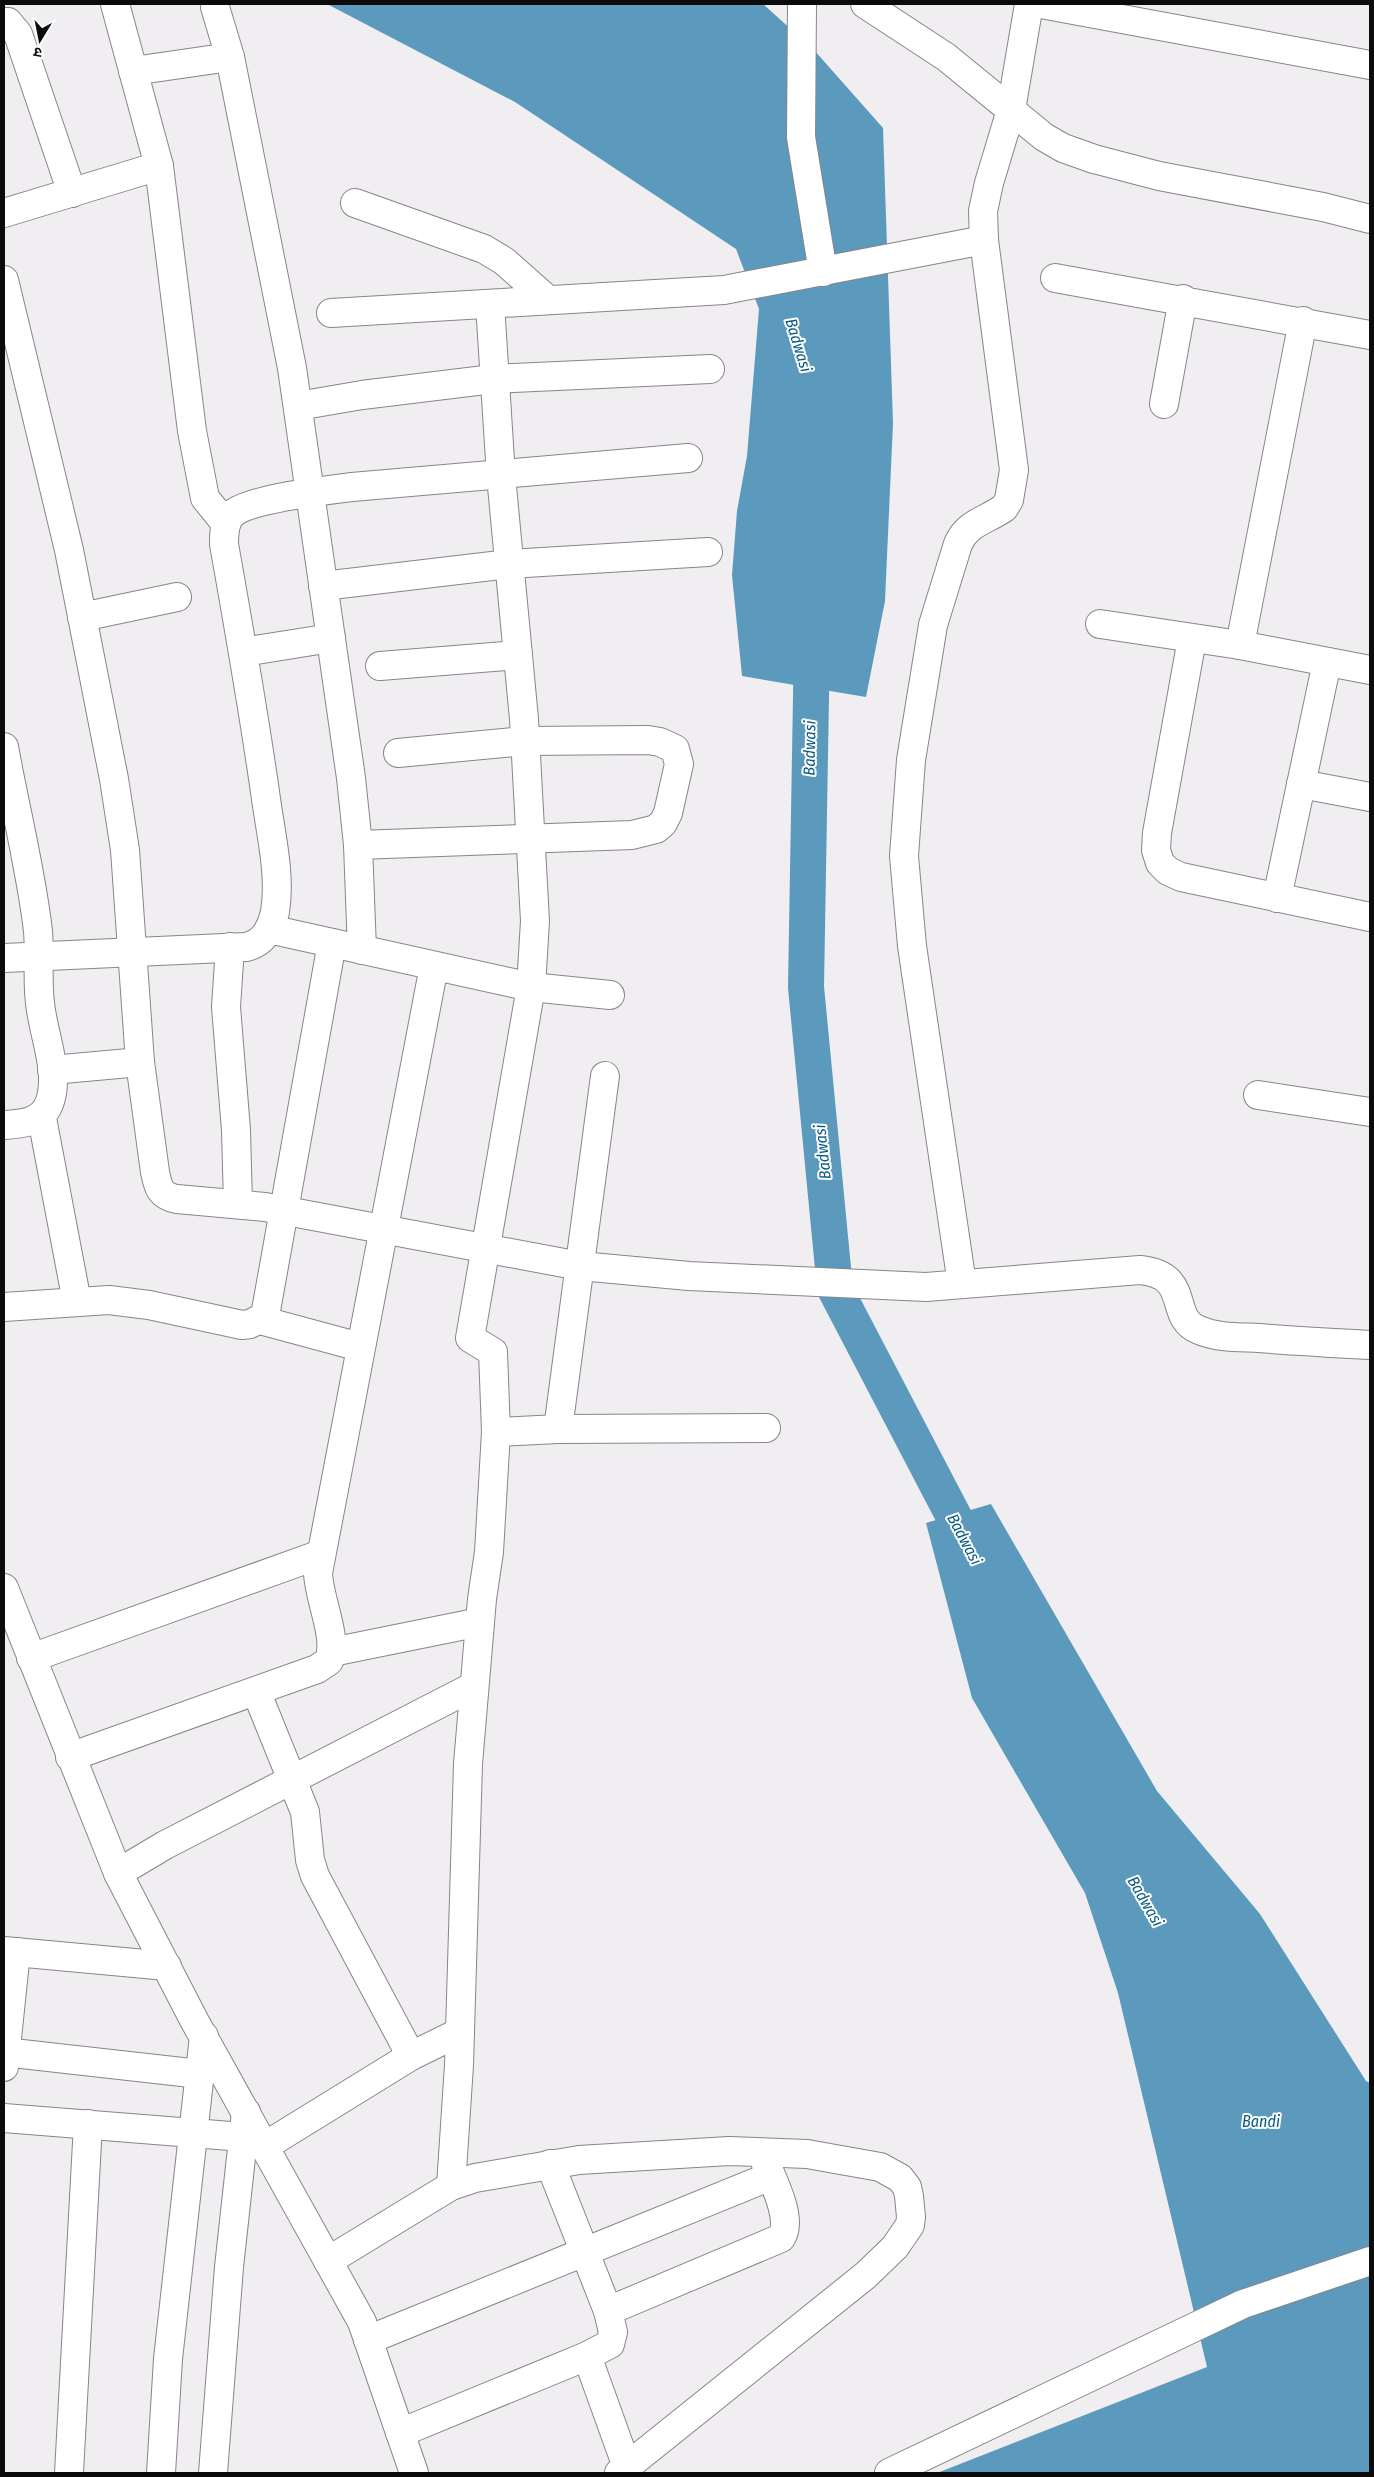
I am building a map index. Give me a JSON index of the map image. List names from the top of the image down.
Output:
{
  "water": ["Badwasi", "Bandi"],
  "north": "bottom"
}
